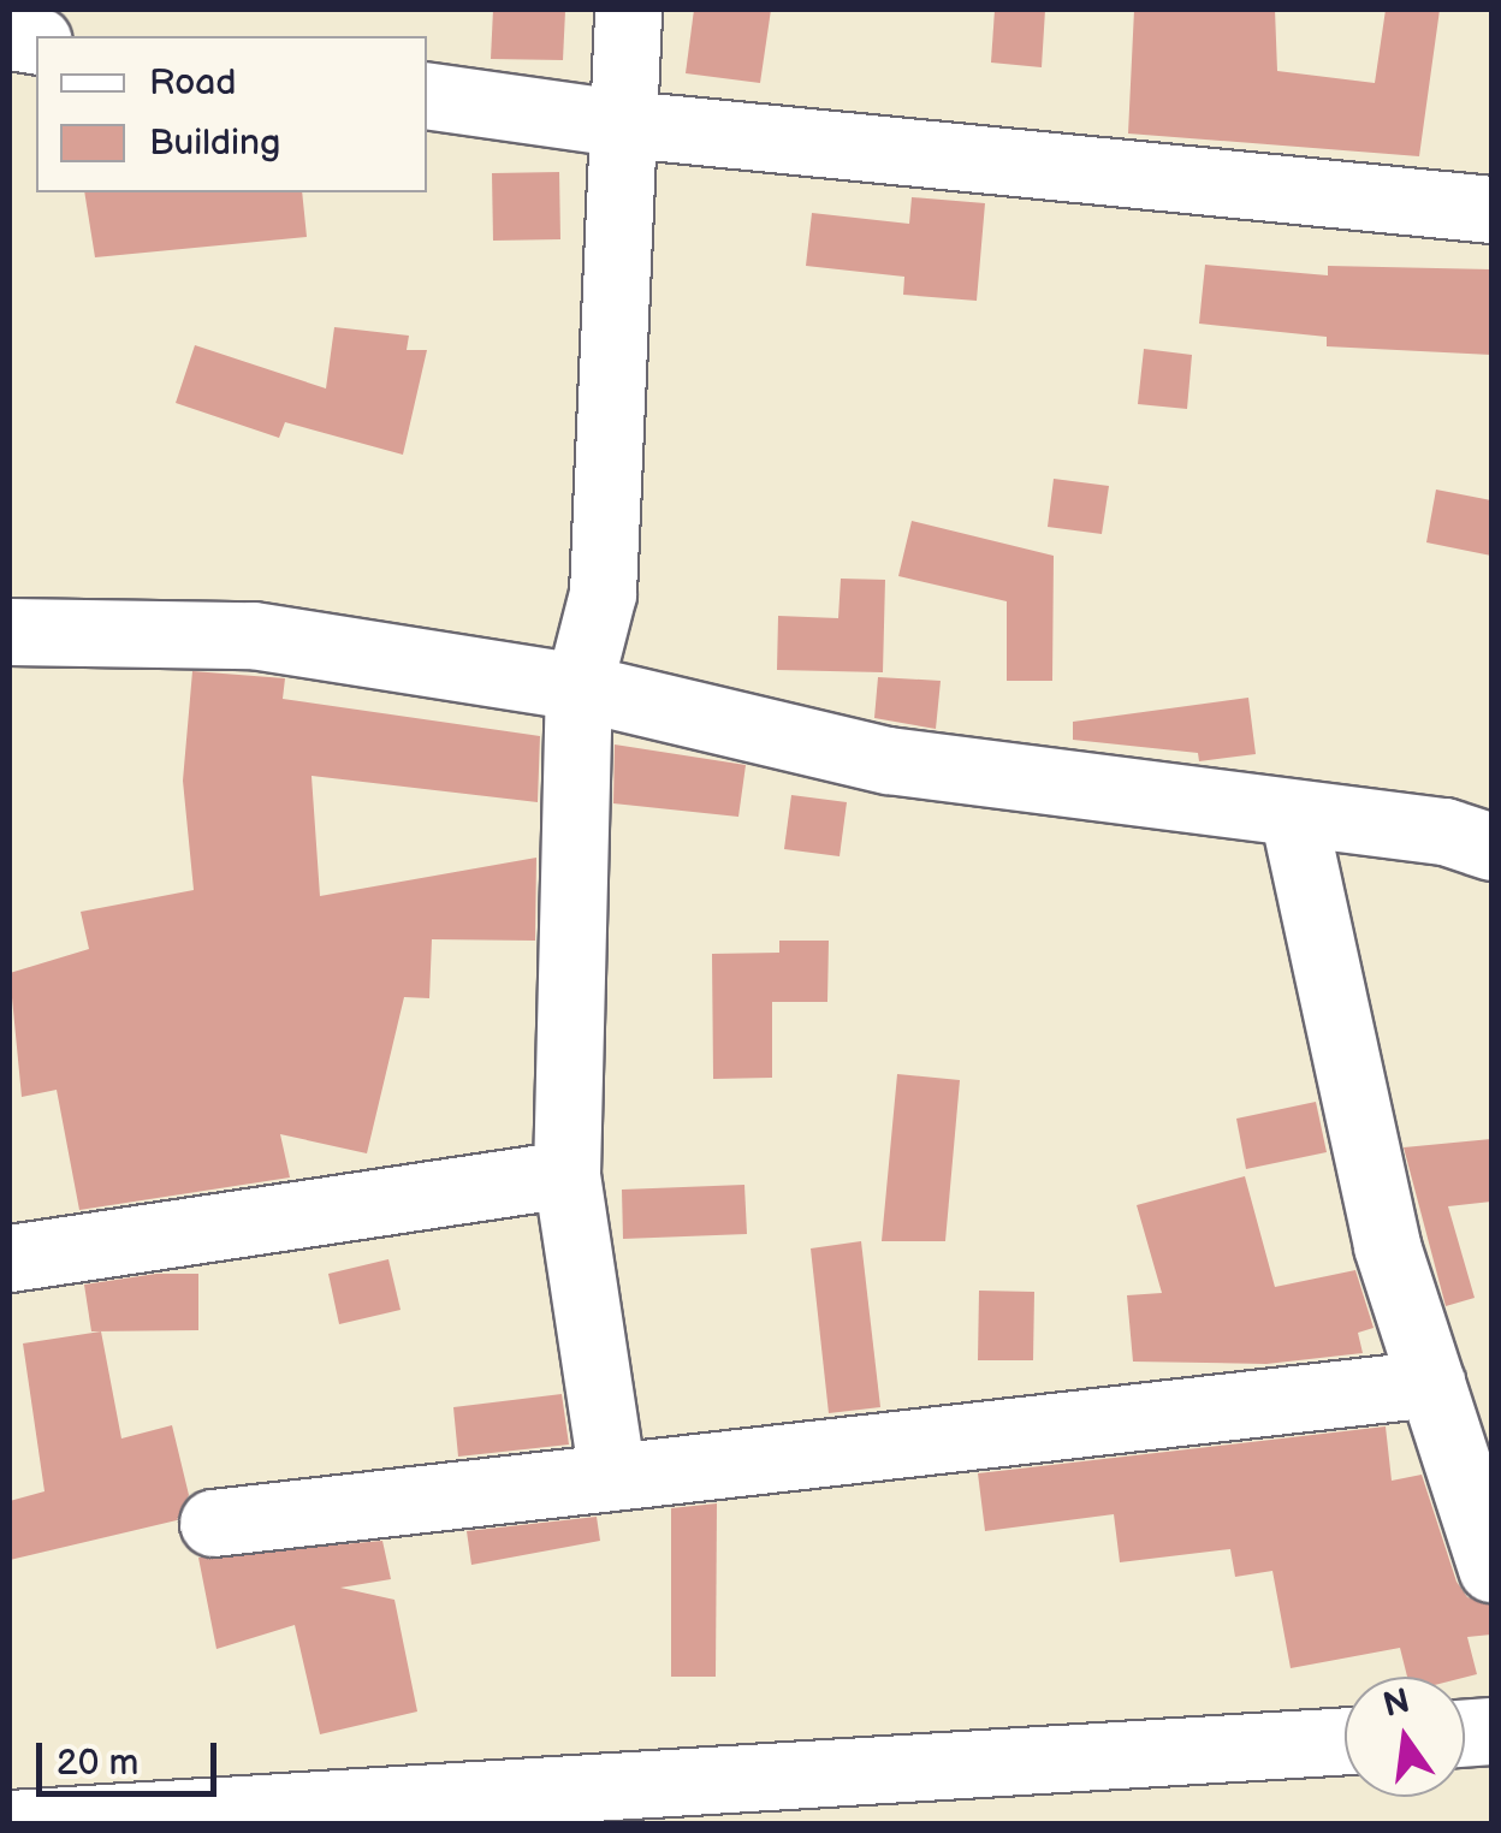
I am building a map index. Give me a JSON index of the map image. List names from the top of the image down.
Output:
{
  "legend": ["Road", "Building"],
  "scale_bar": "20 m",
  "north": "top"
}
